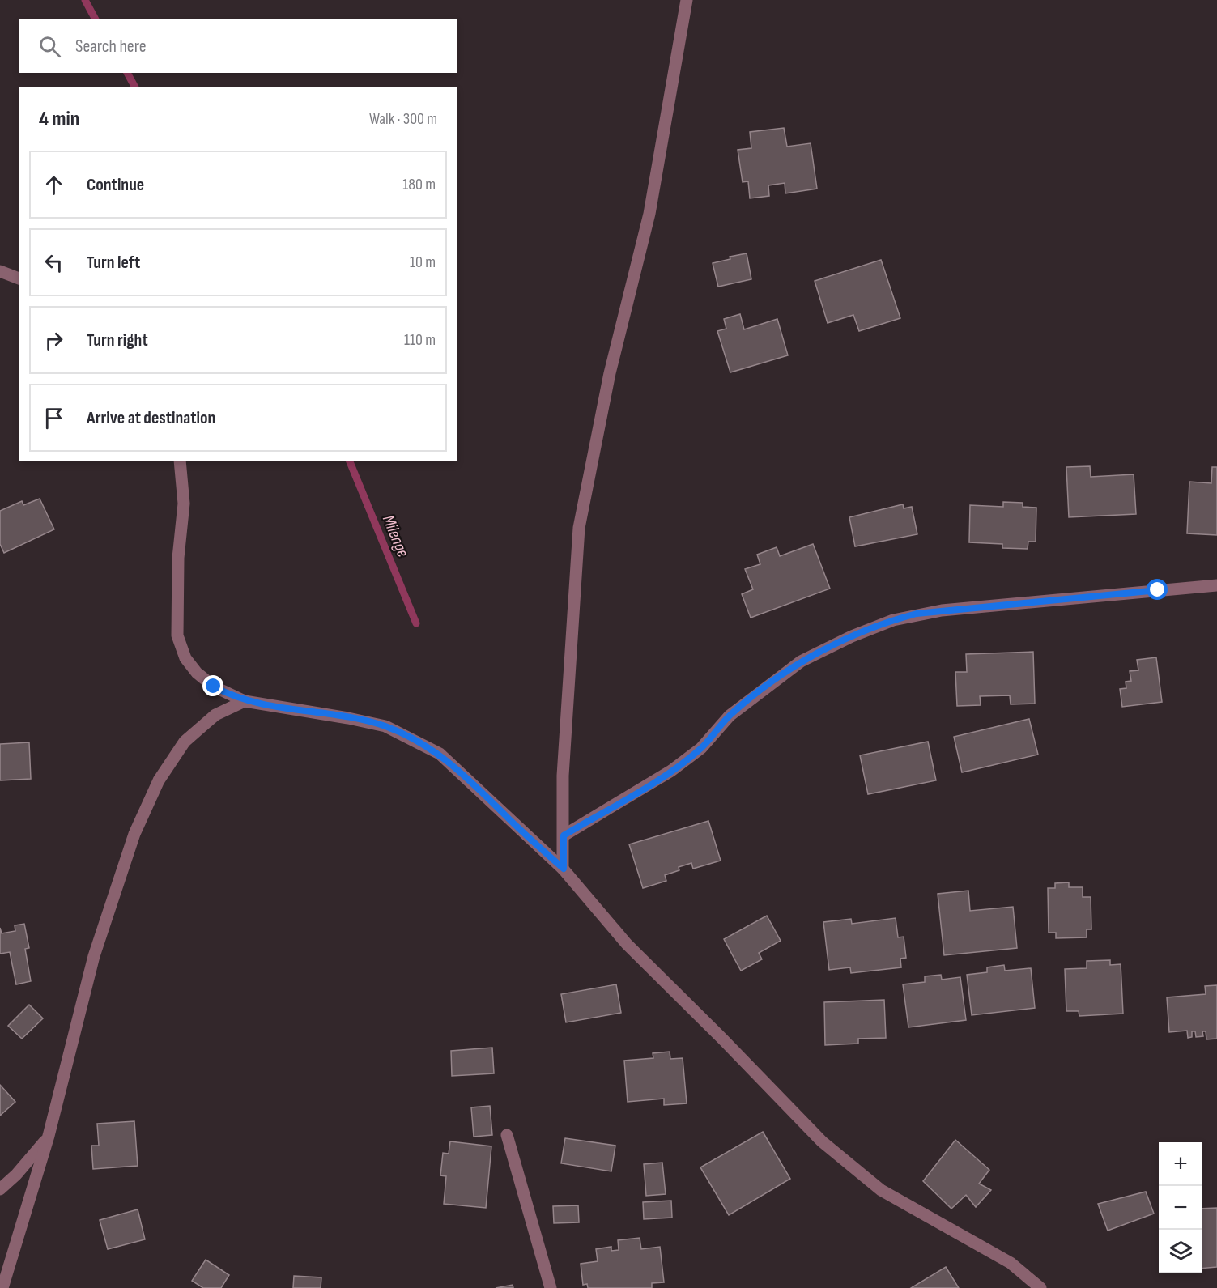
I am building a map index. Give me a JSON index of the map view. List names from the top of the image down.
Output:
{
  "water": ["Milenge"],
  "page": {
    "search": "Search here",
    "heading": ["4 min", "Walk · 300 m"],
    "list": [
      ["Continue", "180 m"],
      ["Turn left", "10 m"],
      ["Turn right", "110 m"],
      "Arrive at destination"
    ],
    "map_buttons": ["+", "−"]
  }
}
